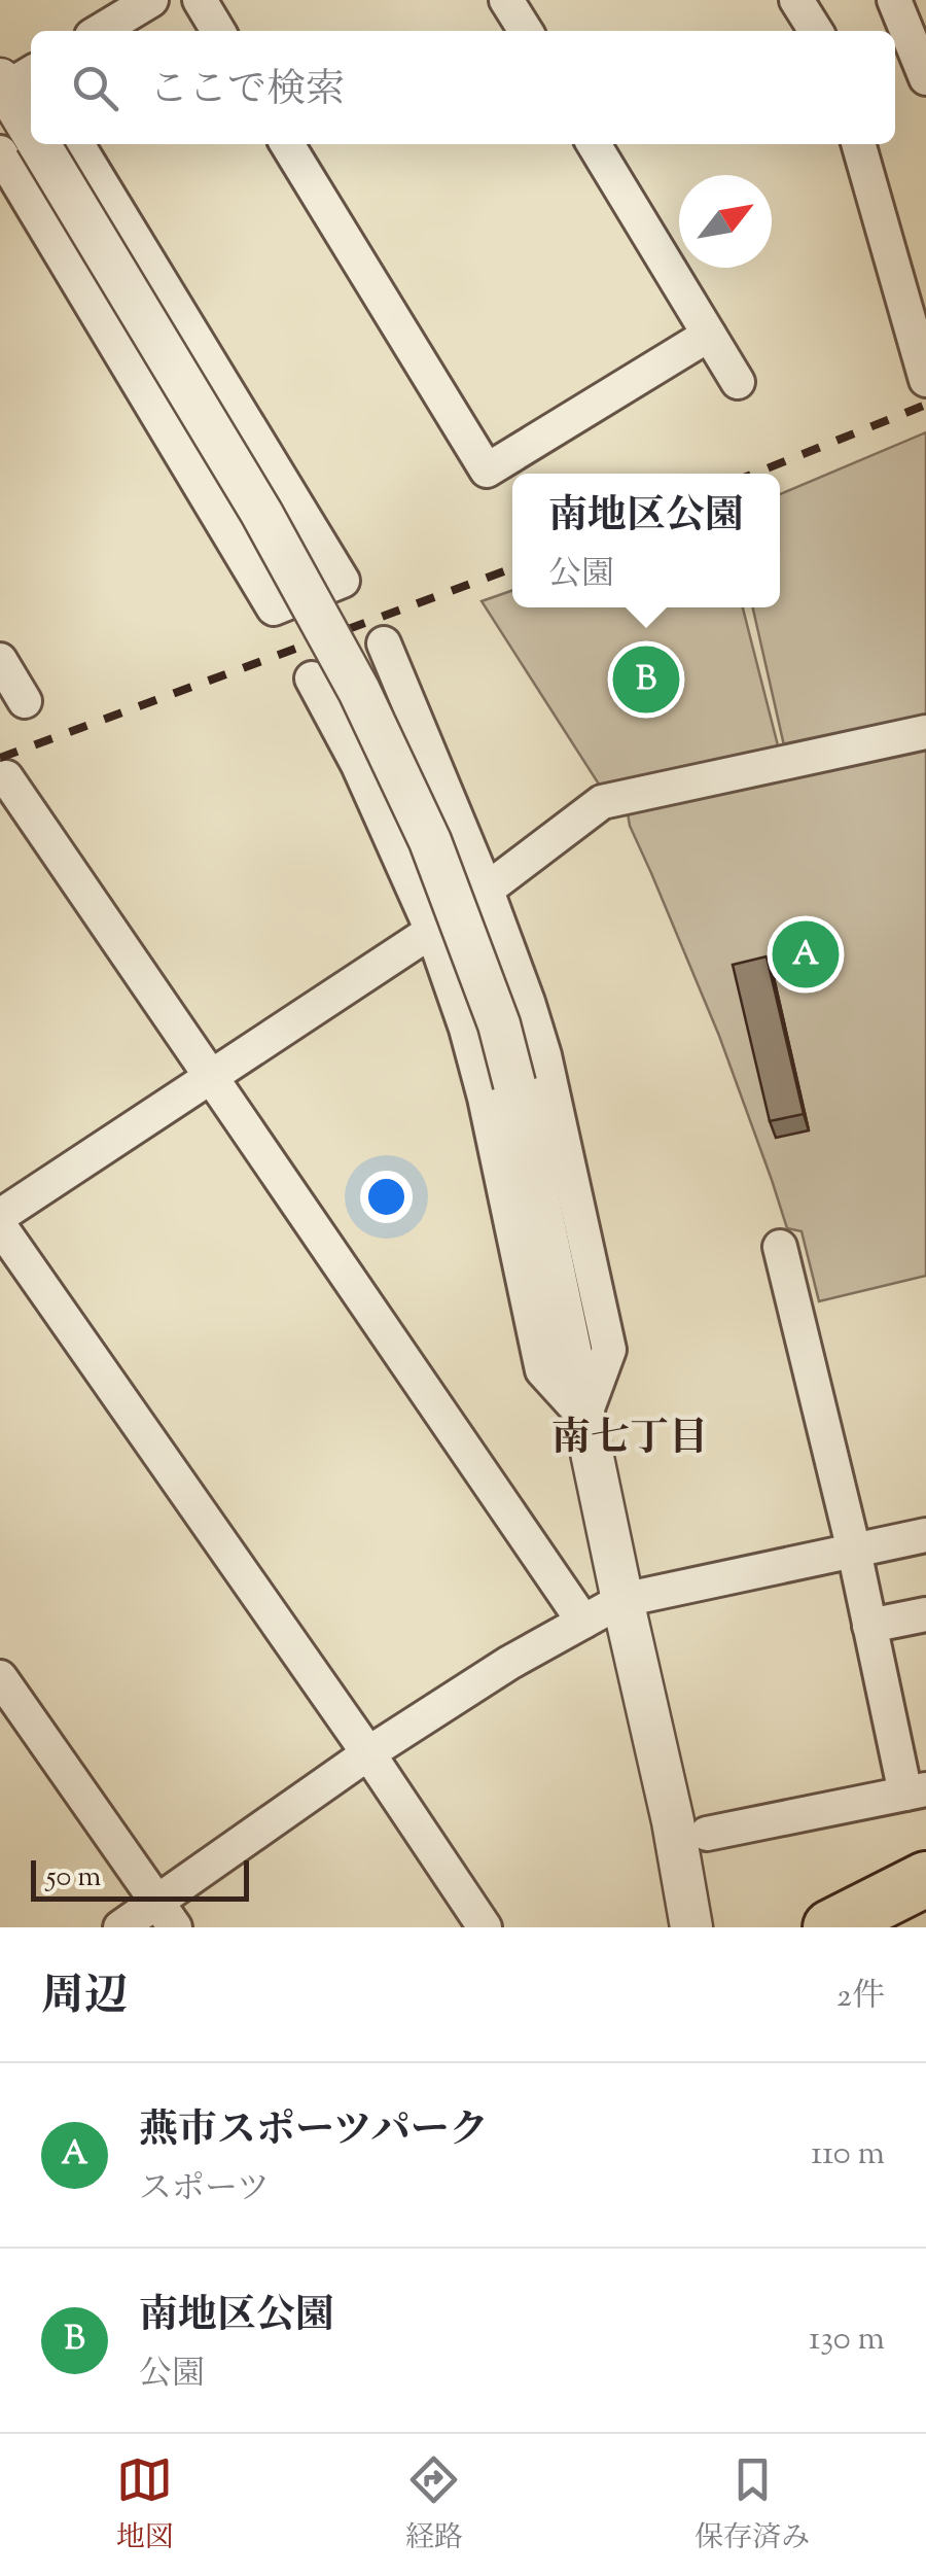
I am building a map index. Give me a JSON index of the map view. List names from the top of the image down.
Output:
{
  "districts": ["南七丁目"],
  "scale_bar": "50 m",
  "north": "top right",
  "page": {
    "search": "ここで検索",
    "popup": ["南地区公園", "公園"],
    "pins": ["B", "A"],
    "scale": "50 m",
    "heading": ["周辺", "2件"],
    "list": [
      {
        "mark": "A",
        "name": "燕市スポーツパーク",
        "note": "スポーツ",
        "value": "110 m"
      },
      {
        "mark": "B",
        "name": "南地区公園",
        "note": "公園",
        "value": "130 m"
      }
    ],
    "nav": ["地図", "経路", "保存済み"]
  }
}
